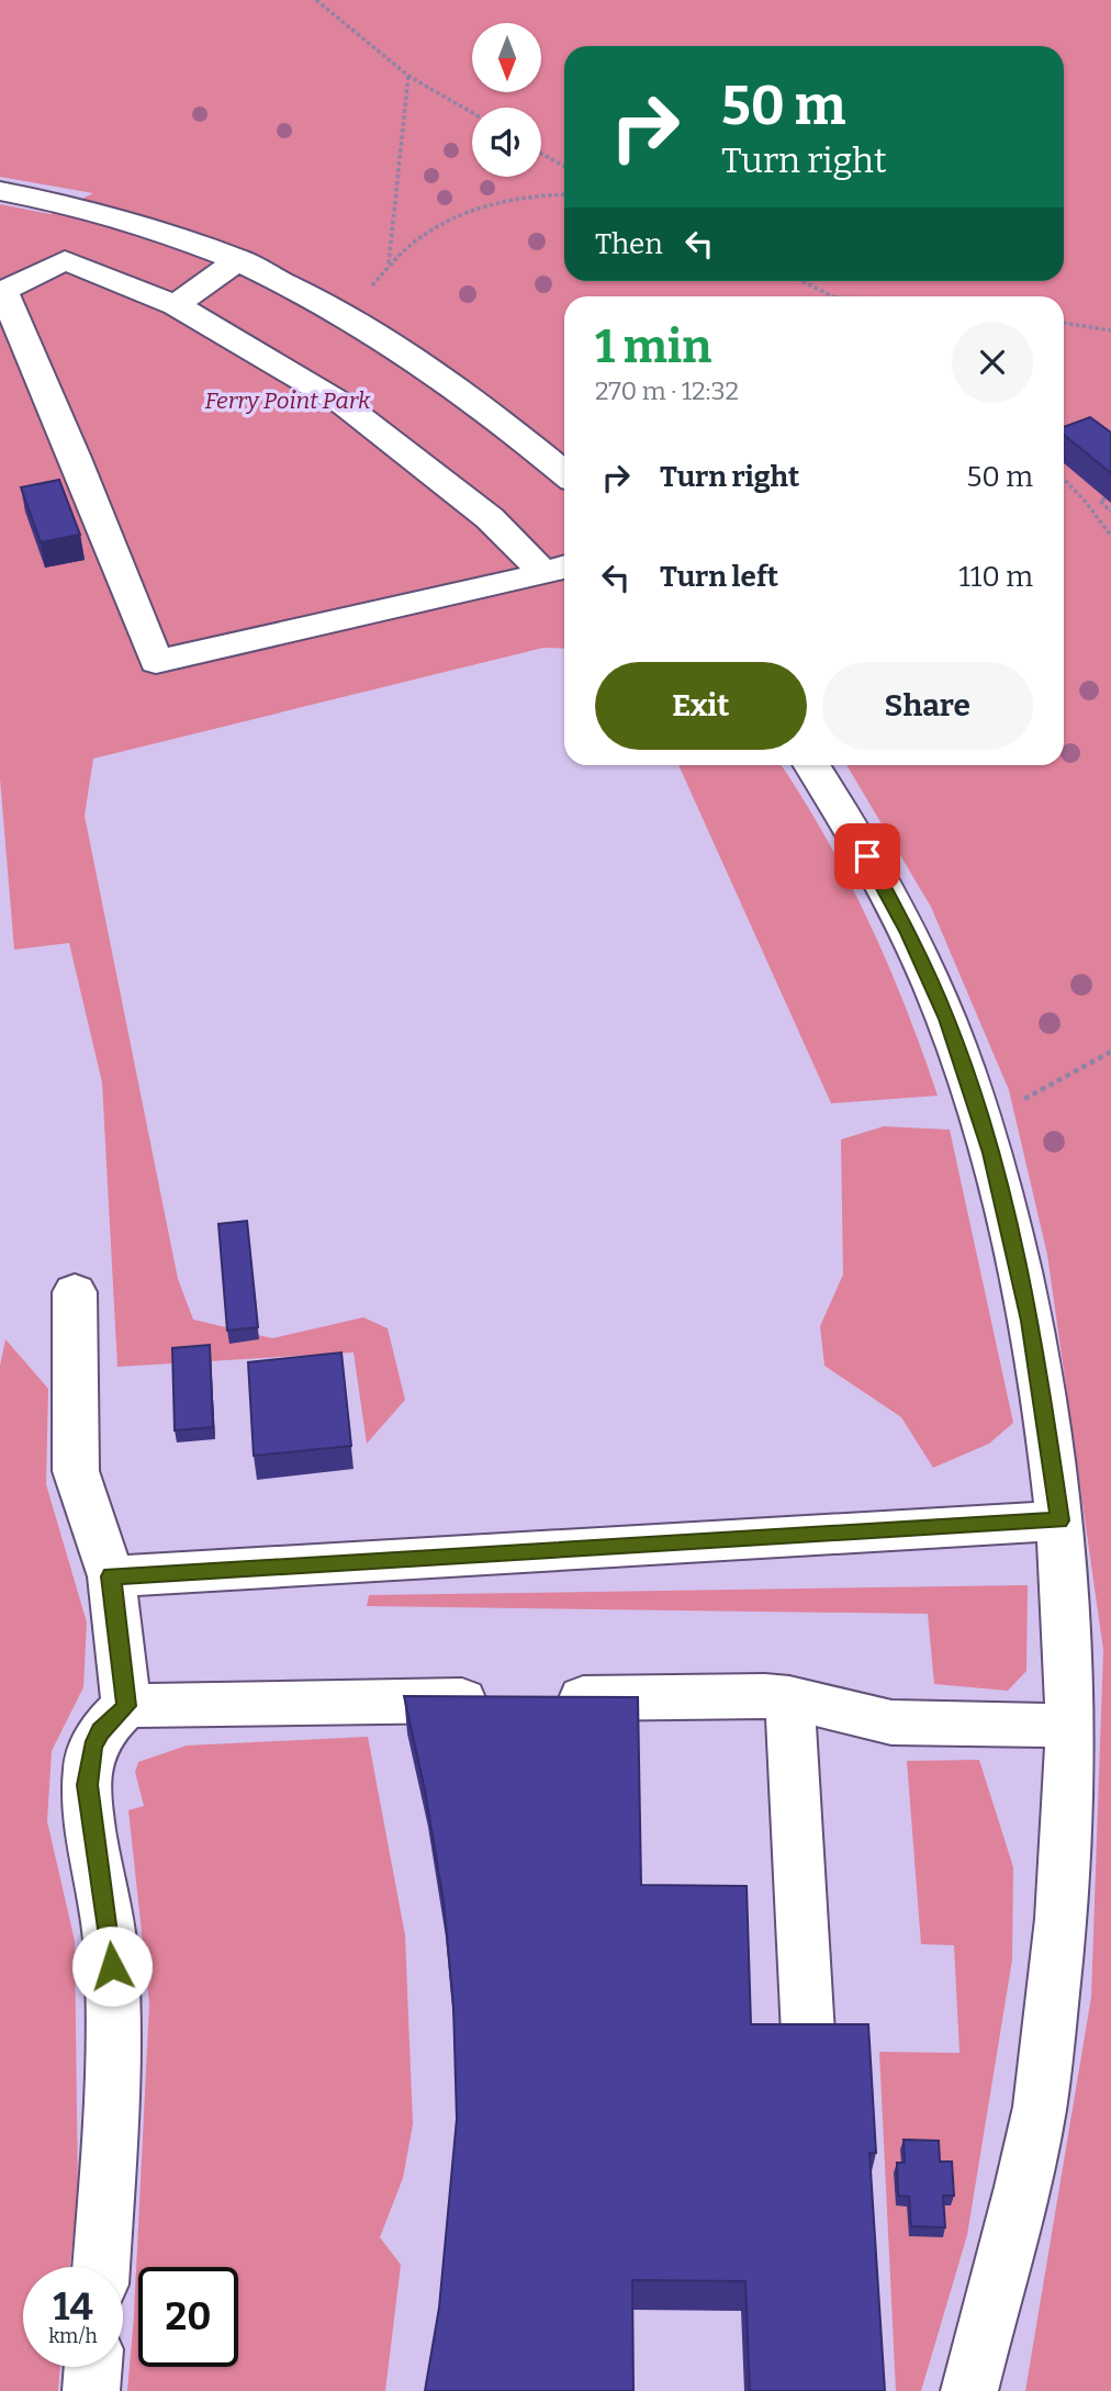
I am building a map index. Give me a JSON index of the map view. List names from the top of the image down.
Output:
{
  "parks": ["Ferry Point Park"],
  "north": "bottom",
  "page": {
    "turn": ["50 m", "Turn right"],
    "then": "Then",
    "heading": ["1 min", "270 m · 12:32"],
    "list": [
      {
        "name": "Turn right",
        "value": "50 m"
      },
      {
        "name": "Turn left",
        "value": "110 m"
      }
    ],
    "buttons": ["Exit", "Share"],
    "speed": "14 km/h",
    "limit": "20"
  }
}
